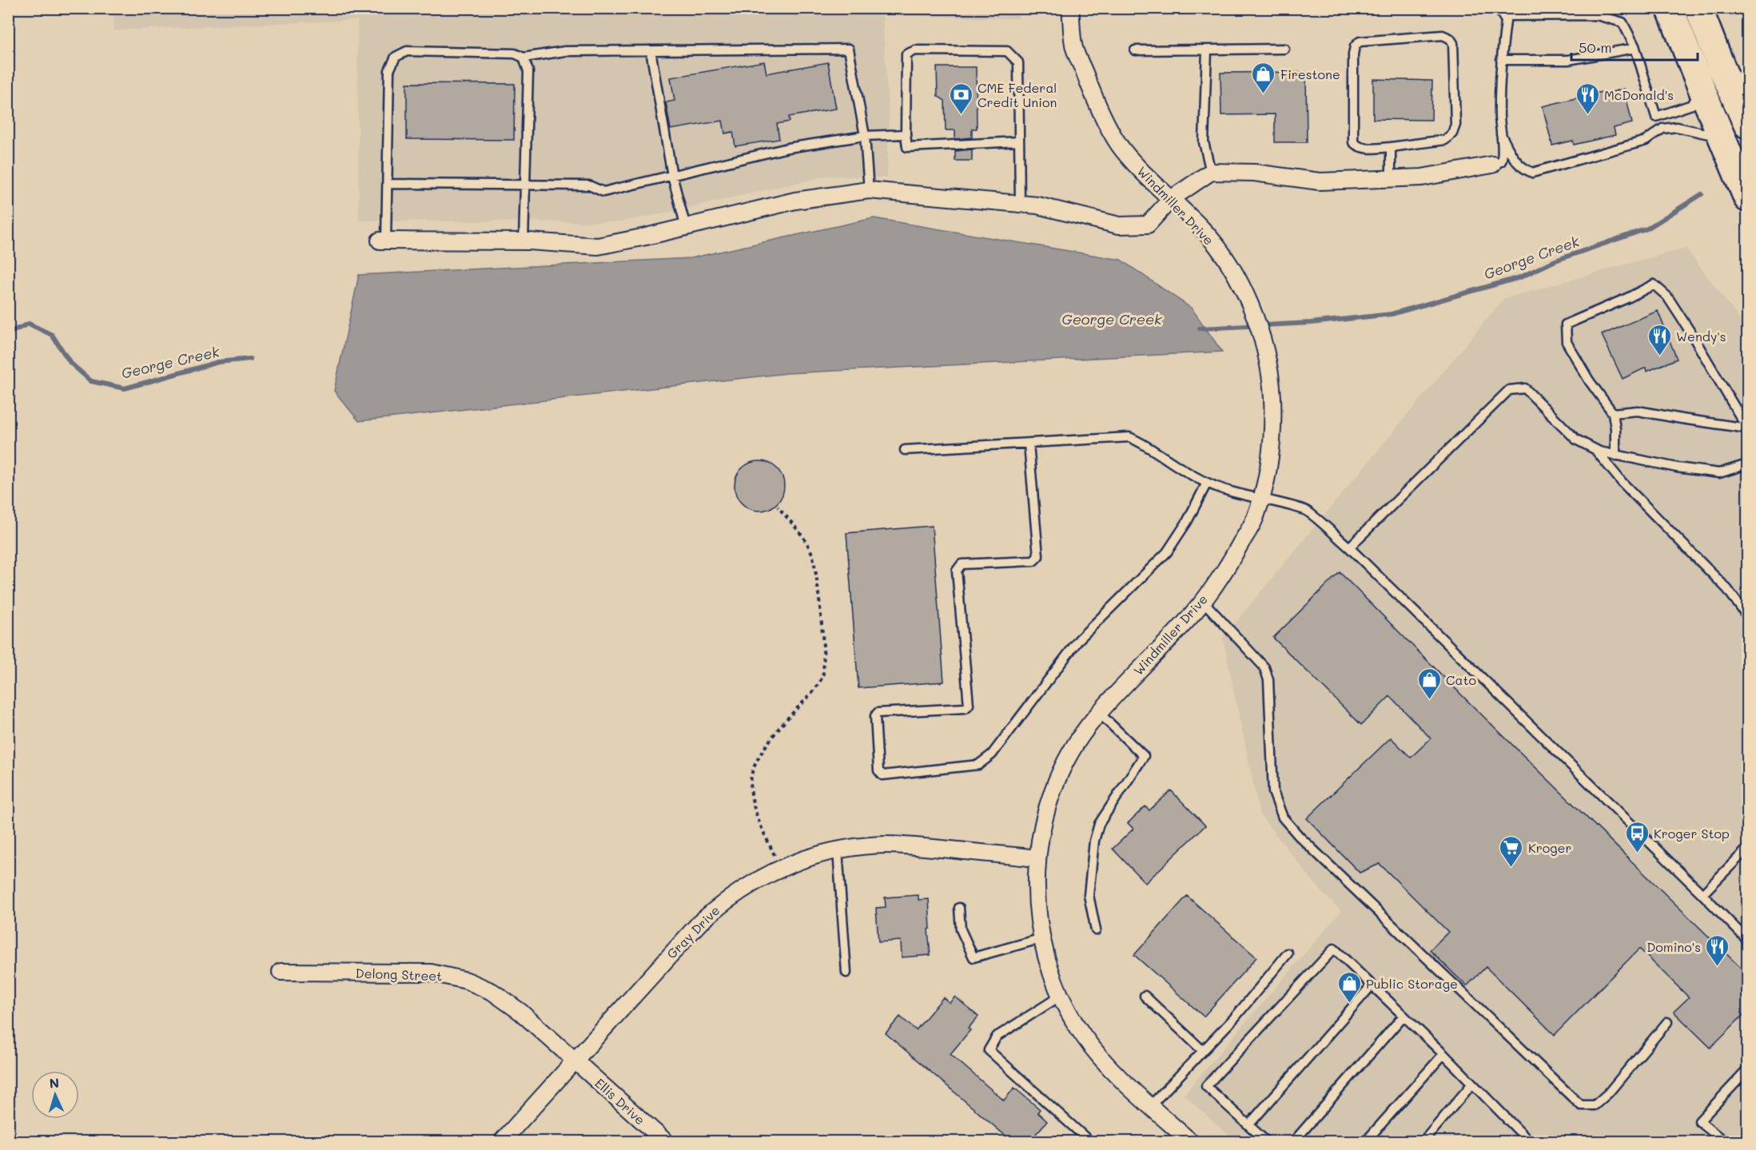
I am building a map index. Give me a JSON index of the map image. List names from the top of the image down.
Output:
{
  "streets": {
    "street": [
      "Windmiller Drive",
      "Gray Drive",
      "Delong Street",
      "Ellis Drive"
    ]
  },
  "crossings": [
    ["Windmiller Drive", "Gray Drive"],
    ["Gray Drive", "Delong Street"],
    ["Gray Drive", "Ellis Drive"],
    ["Delong Street", "Ellis Drive"]
  ],
  "water": ["George Creek"],
  "places": {
    "shop": ["Firestone", "Cato", "Public Storage"],
    "bank": ["CME Federal Credit Union"],
    "restaurant": ["McDonald's", "Wendy's", "Domino's"],
    "bus stop": ["Kroger Stop"],
    "supermarket": ["Kroger"]
  },
  "scale_bar": "50 m",
  "north": "top"
}
